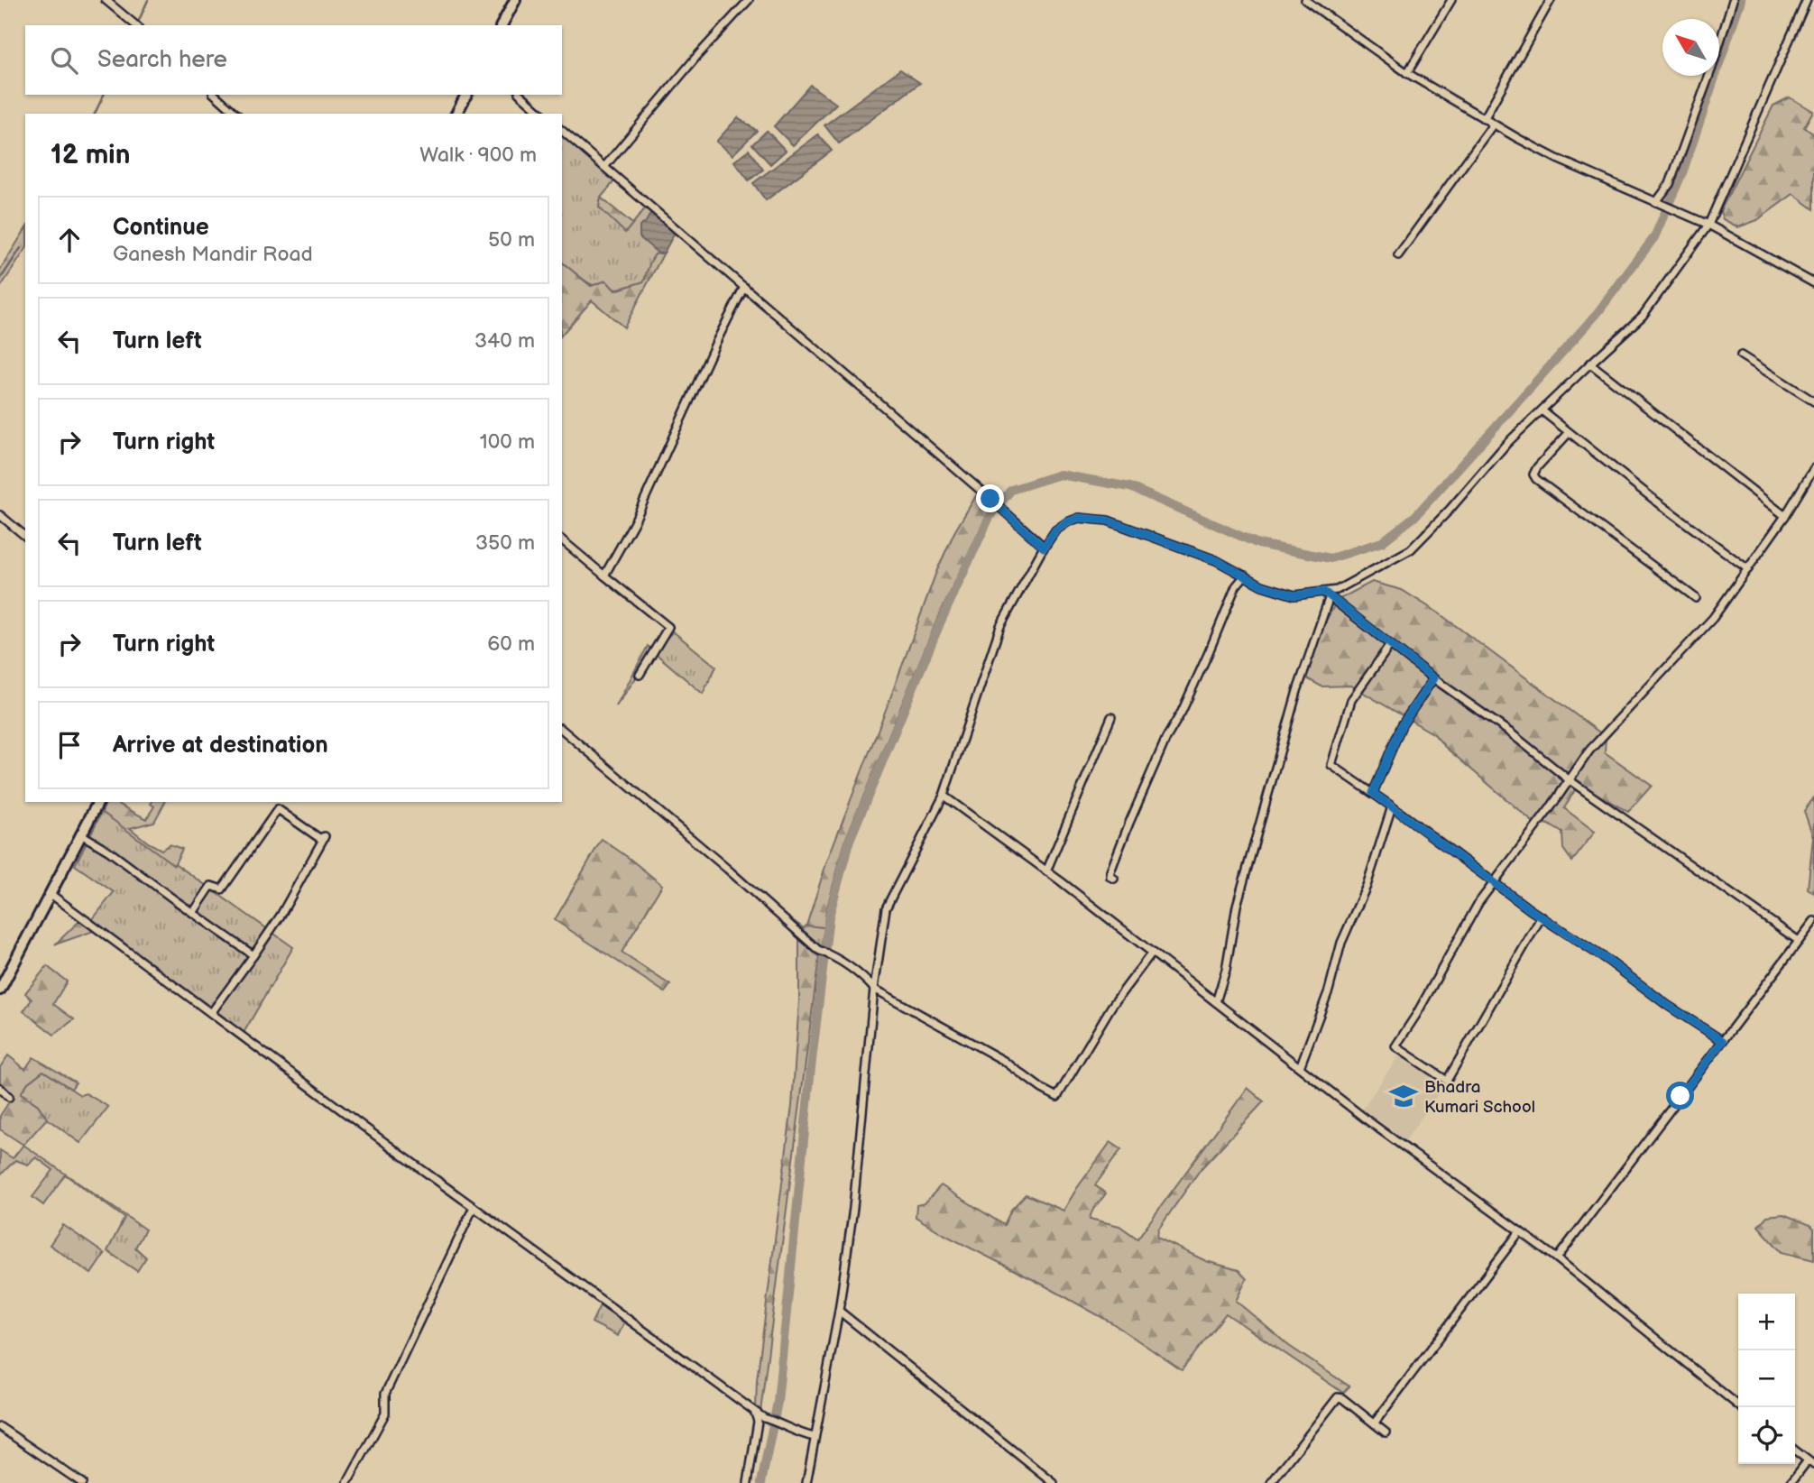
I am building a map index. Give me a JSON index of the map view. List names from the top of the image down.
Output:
{
  "places": {
    "school or university": ["Bhadra Kumari School"]
  },
  "north": "top left",
  "page": {
    "search": "Search here",
    "heading": ["12 min", "Walk · 900 m"],
    "list": [
      ["Continue", "Ganesh Mandir Road", "50 m"],
      ["Turn left", "340 m"],
      ["Turn right", "100 m"],
      ["Turn left", "350 m"],
      ["Turn right", "60 m"],
      "Arrive at destination"
    ],
    "map_buttons": ["+", "−"]
  }
}
